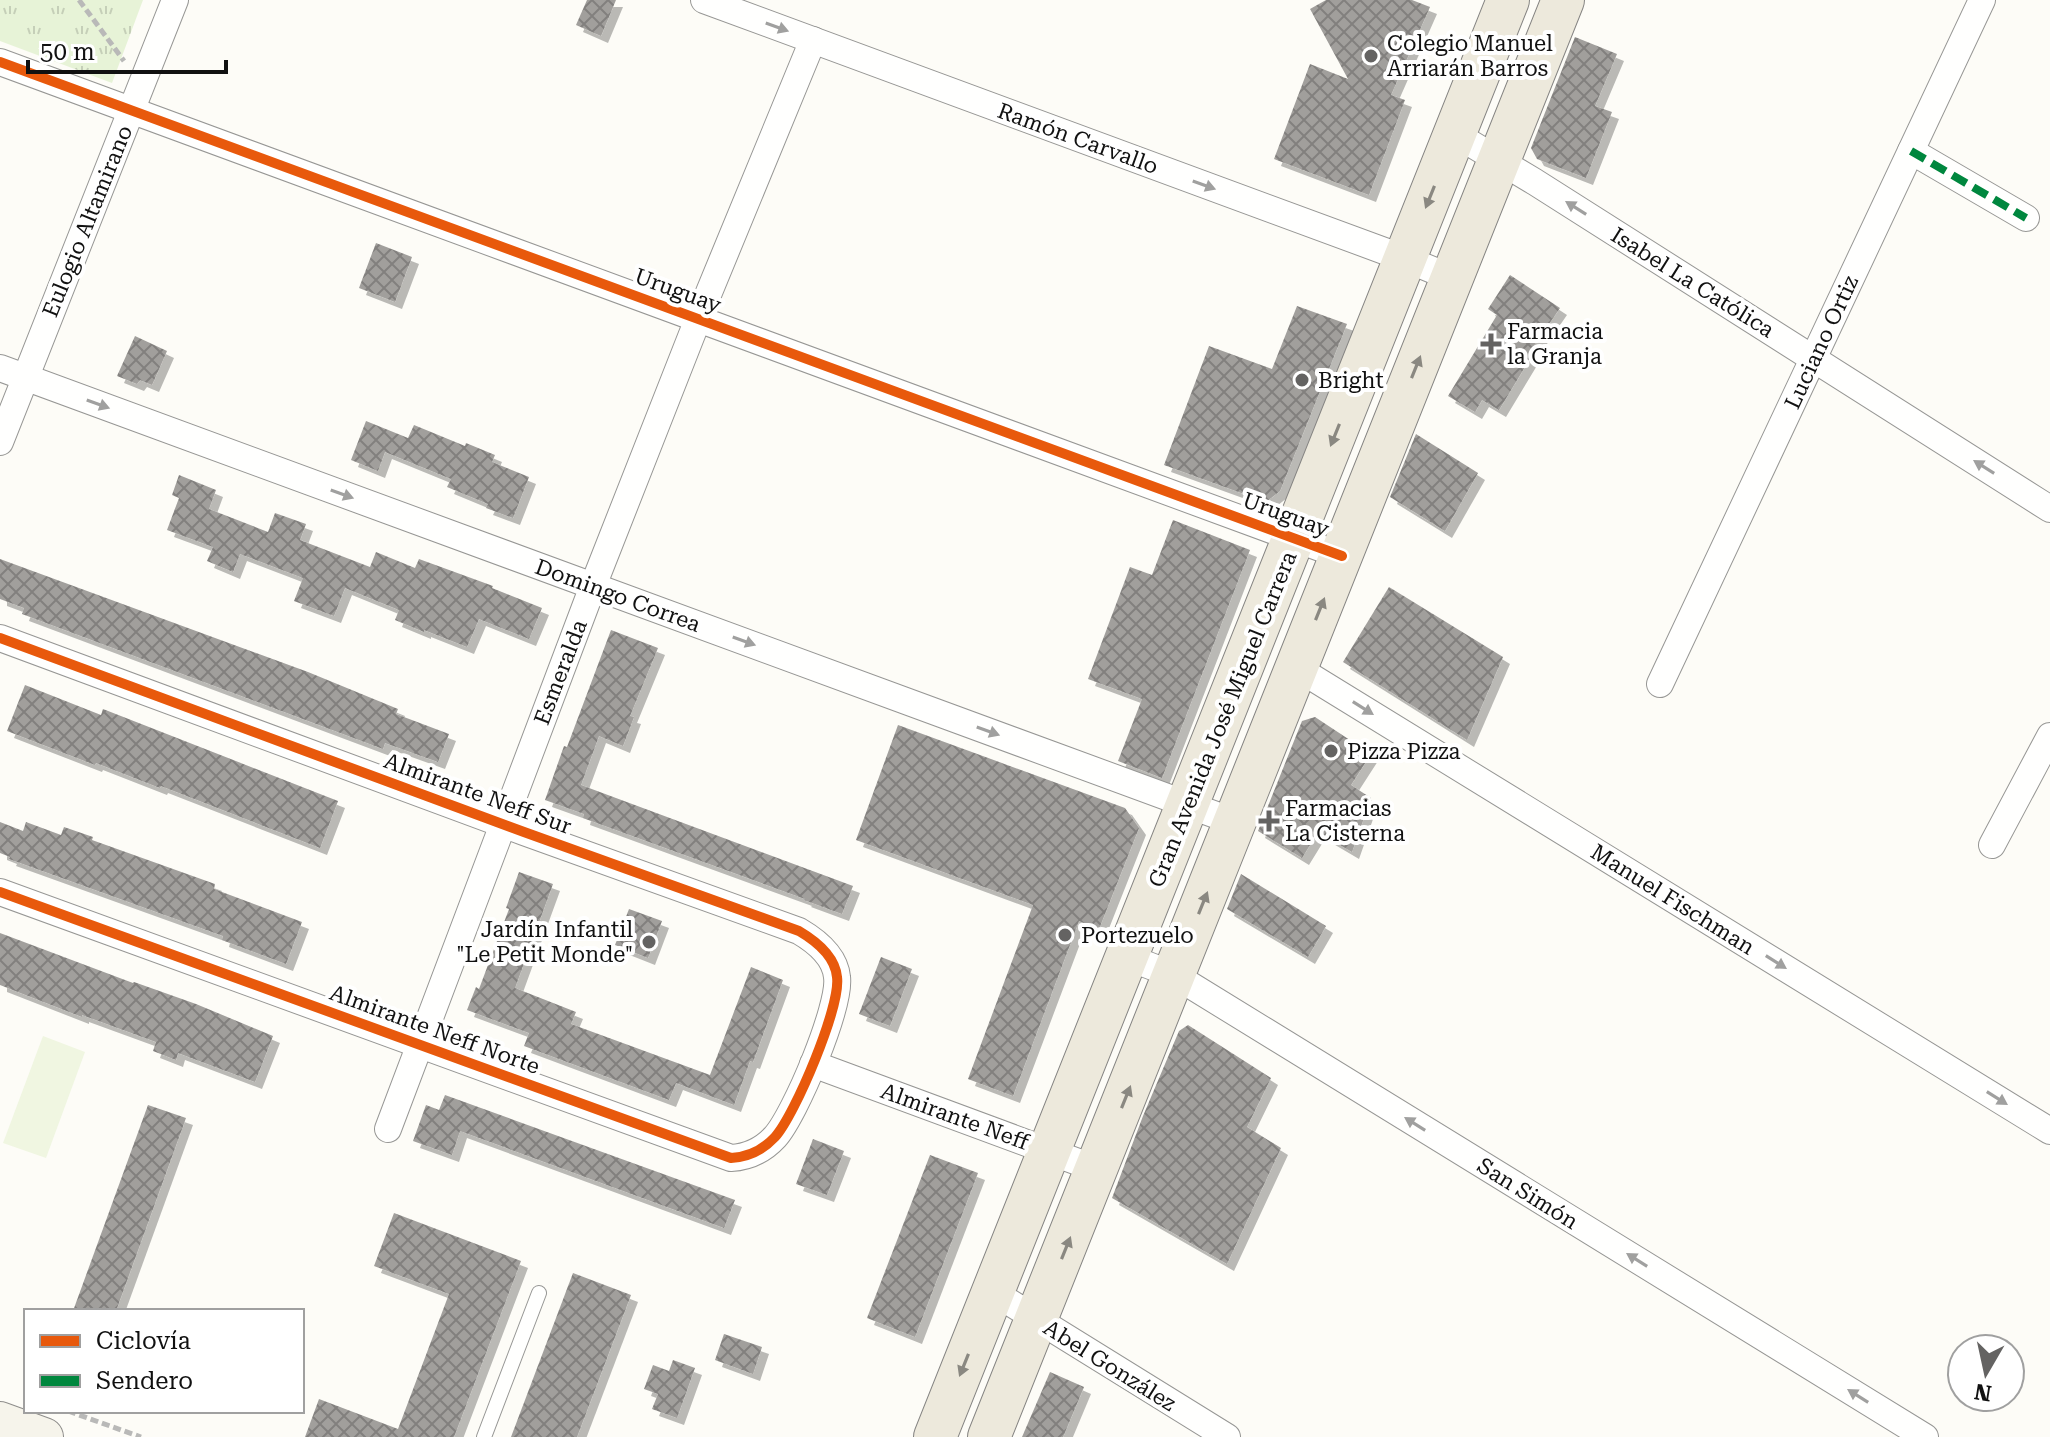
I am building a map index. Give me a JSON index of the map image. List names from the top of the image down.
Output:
{
  "streets": {
    "main road": ["Gran Avenida José Miguel Carrera"],
    "street": [
      "Ramón Carvallo",
      "Eulogio Altamirano",
      "Isabel La Católica",
      "Uruguay",
      "Luciano Ortiz",
      "Domingo Correa",
      "Esmeralda",
      "Almirante Neff Sur",
      "Manuel Fischman",
      "Almirante Neff Norte",
      "Almirante Neff",
      "San Simón",
      "Abel González"
    ]
  },
  "crossings": [
    ["Ramón Carvallo", "Esmeralda"],
    ["Ramón Carvallo", "Gran Avenida José Miguel Carrera"],
    ["Eulogio Altamirano", "Uruguay"],
    ["Eulogio Altamirano", "Domingo Correa"],
    ["Isabel La Católica", "Luciano Ortiz"],
    ["Isabel La Católica", "Gran Avenida José Miguel Carrera"],
    ["Uruguay", "Esmeralda"],
    ["Uruguay", "Gran Avenida José Miguel Carrera"],
    ["Domingo Correa", "Esmeralda"],
    ["Domingo Correa", "Gran Avenida José Miguel Carrera"],
    ["Esmeralda", "Almirante Neff Sur"],
    ["Esmeralda", "Almirante Neff Norte"],
    ["Gran Avenida José Miguel Carrera", "Almirante Neff"],
    ["Gran Avenida José Miguel Carrera", "San Simón"],
    ["Gran Avenida José Miguel Carrera", "Abel González"],
    ["Almirante Neff Sur", "Almirante Neff Norte"],
    ["Almirante Neff Sur", "Almirante Neff"],
    ["Almirante Neff Norte", "Almirante Neff"]
  ],
  "one_way": [
    "Ramón Carvallo",
    "Isabel La Católica",
    "Domingo Correa",
    "Manuel Fischman",
    "San Simón"
  ],
  "places": {
    "other": [
      "Colegio Manuel Arriarán Barros",
      "Bright",
      "Pizza Pizza",
      "Portezuelo",
      "Jardín Infantil \"Le Petit Monde\""
    ],
    "health": ["Farmacia la Granja", "Farmacias La Cisterna"]
  },
  "legend": ["Ciclovía", "Sendero"],
  "scale_bar": "50 m",
  "north": "bottom"
}
